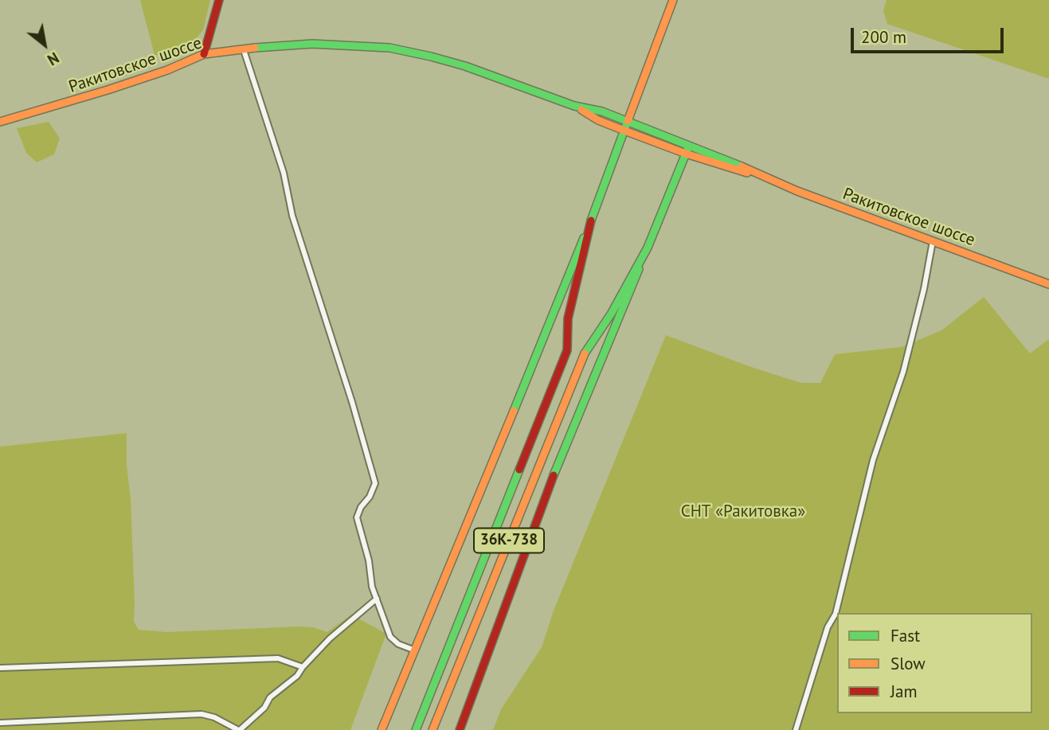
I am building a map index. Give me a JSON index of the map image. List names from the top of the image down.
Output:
{
  "streets": {
    "main road": ["Ракитовское шоссе", "36К-738"]
  },
  "crossings": [
    ["Ракитовское шоссе", "36К-738"]
  ],
  "parks": ["СНТ «Ракитовка»"],
  "legend": ["Fast", "Slow", "Jam"],
  "scale_bar": "200 m",
  "north": "bottom right"
}
